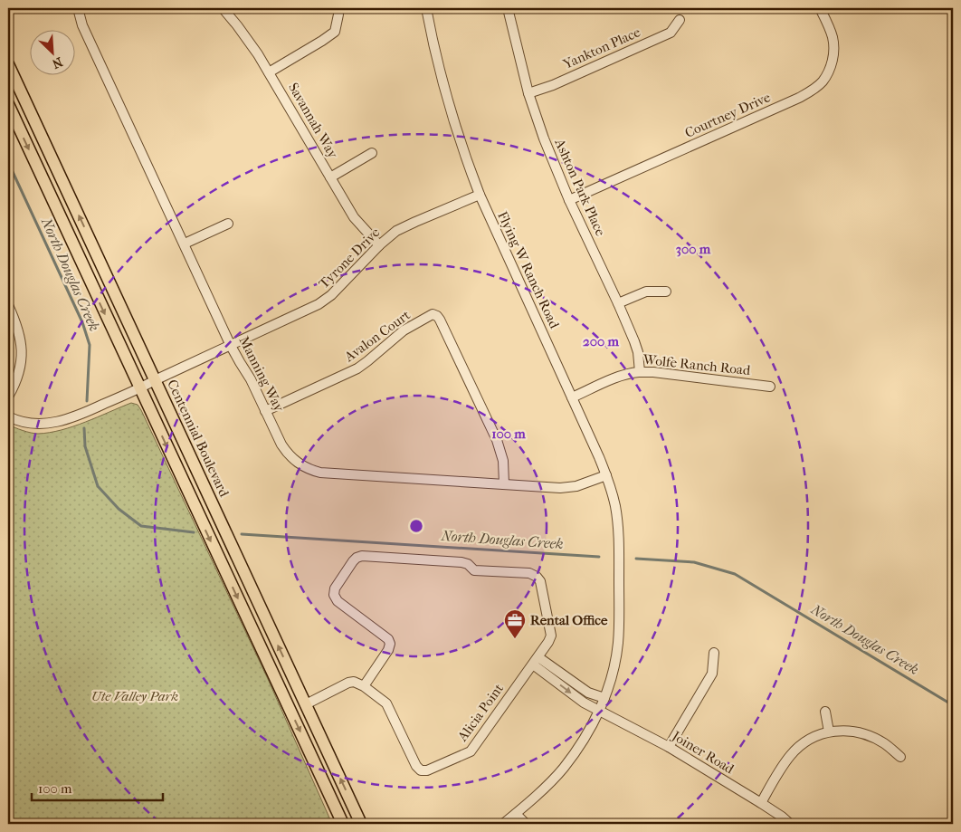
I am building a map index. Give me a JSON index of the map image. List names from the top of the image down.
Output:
{
  "streets": {
    "main road": ["Centennial Boulevard"],
    "street": [
      "Yankton Place",
      "Courtney Drive",
      "Savannah Way",
      "Ashton Park Place",
      "Tyrone Drive",
      "Flying W Ranch Road",
      "Avalon Court",
      "Wolfe Ranch Road",
      "Manning Way",
      "Alicia Point",
      "Joiner Road"
    ]
  },
  "crossings": [
    ["Yankton Place", "Ashton Park Place"],
    ["Courtney Drive", "Ashton Park Place"],
    ["Savannah Way", "Tyrone Drive"],
    ["Ashton Park Place", "Wolfe Ranch Road"],
    ["Tyrone Drive", "Flying W Ranch Road"],
    ["Tyrone Drive", "Manning Way"],
    ["Tyrone Drive", "Centennial Boulevard"],
    ["Flying W Ranch Road", "Wolfe Ranch Road"],
    ["Flying W Ranch Road", "Manning Way"],
    ["Flying W Ranch Road", "Joiner Road"],
    ["Avalon Court", "Manning Way"],
    ["Alicia Point", "Joiner Road"]
  ],
  "water": ["North Douglas Creek"],
  "parks": ["Ute Valley Park"],
  "places": {
    "office": ["Rental Office"]
  },
  "scale_bar": "100 m",
  "north": "bottom right",
  "rings": ["300 m", "200 m", "100 m"]
}
